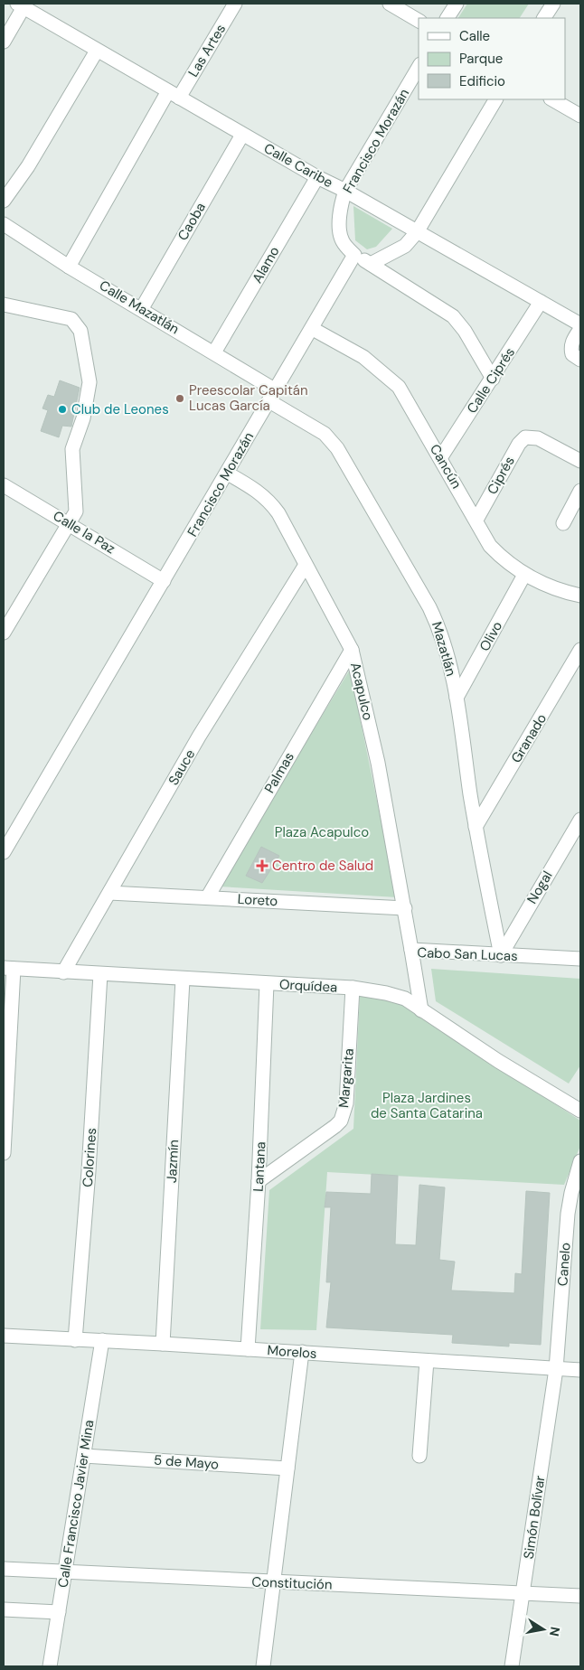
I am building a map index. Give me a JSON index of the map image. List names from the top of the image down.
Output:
{
  "streets": {
    "street": [
      "Las Artes",
      "Francisco Morazán",
      "Calle Caribe",
      "Caoba",
      "Alamo",
      "Calle Mazatlán",
      "Calle Ciprés",
      "Cancún",
      "Ciprés",
      "Calle la Paz",
      "Olivo",
      "Mazatlán",
      "Acapulco",
      "Granado",
      "Sauce",
      "Palmas",
      "Nogal",
      "Loreto",
      "Cabo San Lucas",
      "Orquídea",
      "Margarita",
      "Colorines",
      "Jazmín",
      "Lantana",
      "Canelo",
      "Morelos",
      "5 de Mayo",
      "Calle Francisco Javier Mina",
      "Simón Bolívar",
      "Constitución"
    ]
  },
  "crossings": [
    ["Las Artes", "Calle Caribe"],
    ["Las Artes", "Calle Mazatlán"],
    ["Francisco Morazán", "Calle Caribe"],
    ["Francisco Morazán", "Calle Mazatlán"],
    ["Francisco Morazán", "Cancún"],
    ["Francisco Morazán", "Calle la Paz"],
    ["Francisco Morazán", "Mazatlán"],
    ["Francisco Morazán", "Acapulco"],
    ["Calle Caribe", "Caoba"],
    ["Calle Caribe", "Alamo"],
    ["Calle Caribe", "Calle Ciprés"],
    ["Caoba", "Calle Mazatlán"],
    ["Alamo", "Calle Mazatlán"],
    ["Calle Mazatlán", "Mazatlán"],
    ["Calle Ciprés", "Cancún"],
    ["Cancún", "Ciprés"],
    ["Cancún", "Olivo"],
    ["Olivo", "Mazatlán"],
    ["Mazatlán", "Granado"],
    ["Mazatlán", "Nogal"],
    ["Mazatlán", "Cabo San Lucas"],
    ["Acapulco", "Sauce"],
    ["Acapulco", "Palmas"],
    ["Acapulco", "Loreto"],
    ["Acapulco", "Cabo San Lucas"],
    ["Sauce", "Loreto"],
    ["Sauce", "Orquídea"],
    ["Palmas", "Loreto"],
    ["Nogal", "Cabo San Lucas"],
    ["Cabo San Lucas", "Orquídea"],
    ["Orquídea", "Margarita"],
    ["Orquídea", "Colorines"],
    ["Orquídea", "Jazmín"],
    ["Orquídea", "Lantana"],
    ["Margarita", "Lantana"],
    ["Colorines", "Morelos"],
    ["Jazmín", "Morelos"],
    ["Lantana", "Morelos"],
    ["Canelo", "Morelos"],
    ["Canelo", "Simón Bolívar"],
    ["Morelos", "Calle Francisco Javier Mina"],
    ["Morelos", "Simón Bolívar"],
    ["5 de Mayo", "Calle Francisco Javier Mina"],
    ["Calle Francisco Javier Mina", "Constitución"],
    ["Simón Bolívar", "Constitución"]
  ],
  "parks": ["Plaza Acapulco", "Plaza Jardines de Santa Catarina"],
  "places": {
    "other": ["Preescolar Capitán Lucas García", "Club de Leones"],
    "health": ["Centro de Salud"]
  },
  "legend": ["Calle", "Parque", "Edificio"],
  "north": "right"
}
